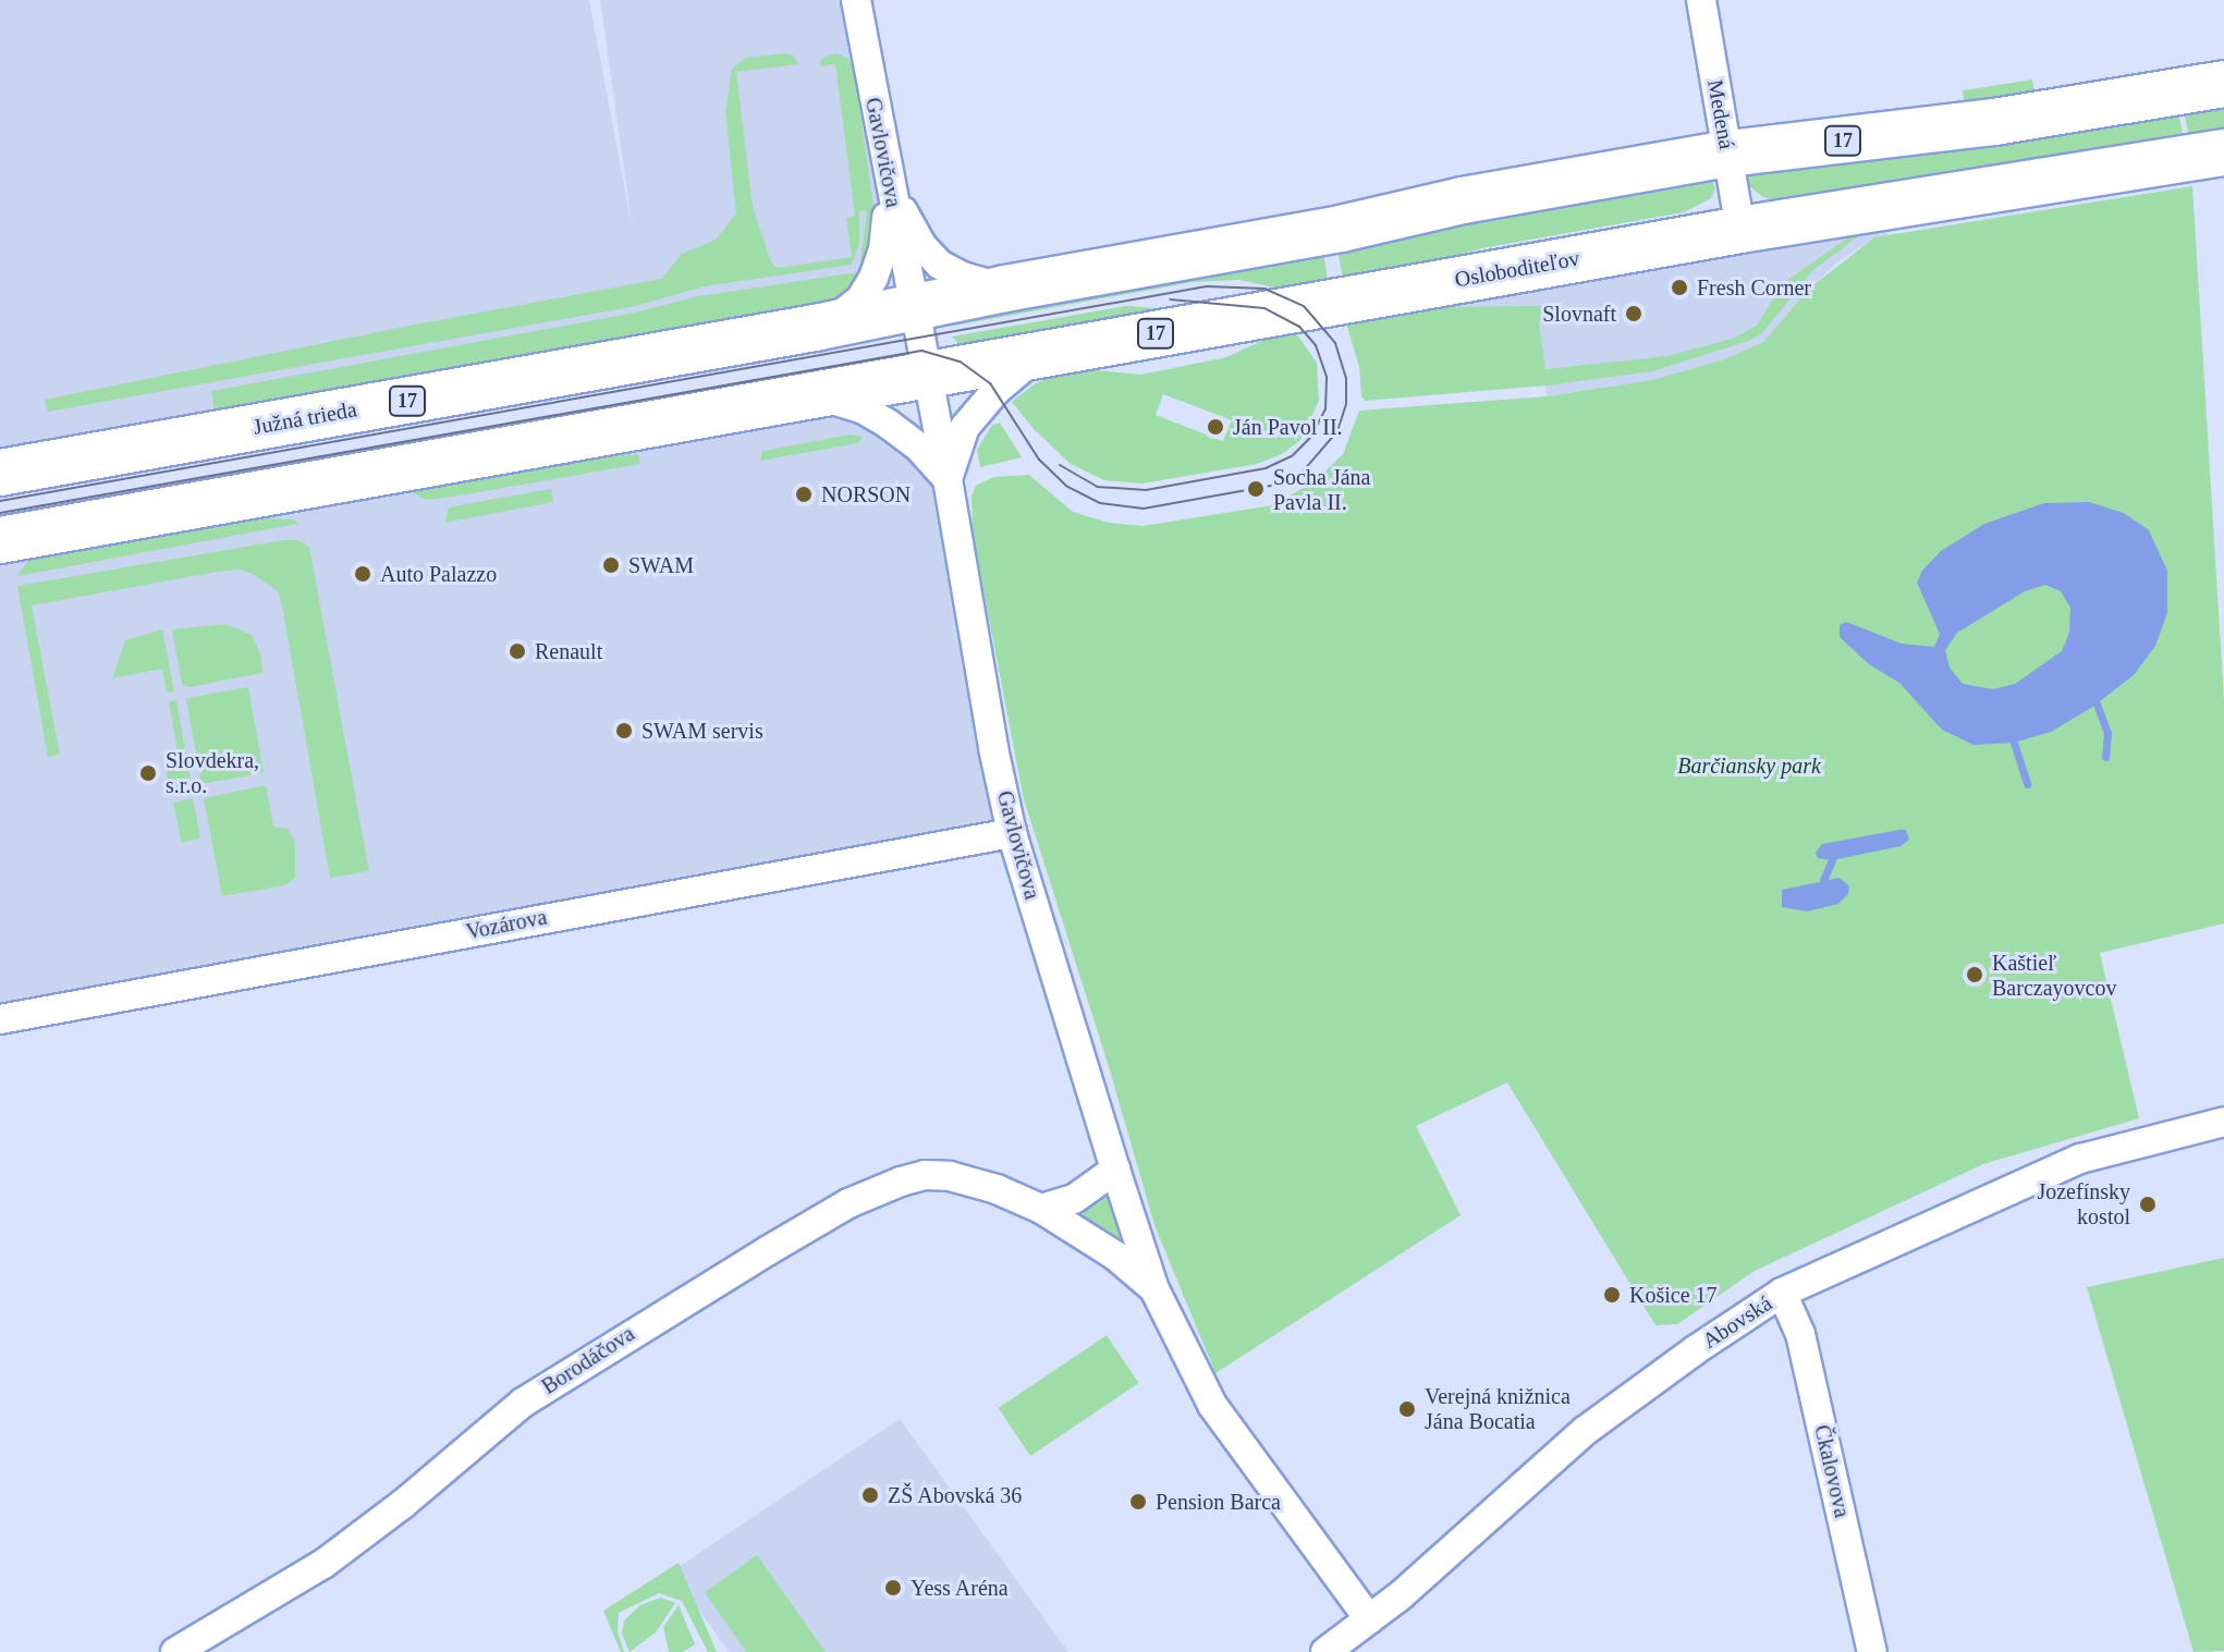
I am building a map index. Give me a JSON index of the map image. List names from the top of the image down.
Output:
{
  "streets": {
    "main road": ["17", "Osloboditeľov", "Južná trieda"],
    "street": [
      "Medená",
      "Gavlovičova",
      "Vozárova",
      "Abovská",
      "Borodáčova",
      "Čkalovova"
    ]
  },
  "crossings": [
    ["Medená", "17"],
    ["Medená", "Osloboditeľov"],
    ["17", "Gavlovičova"],
    ["17", "Osloboditeľov"],
    ["17", "Južná trieda"],
    ["Gavlovičova", "Osloboditeľov"],
    ["Gavlovičova", "Vozárova"],
    ["Gavlovičova", "Abovská"],
    ["Gavlovičova", "Borodáčova"],
    ["Abovská", "Čkalovova"]
  ],
  "parks": ["Barčiansky park"],
  "places": [
    "Fresh Corner",
    "Slovnaft",
    "Ján Pavol II.",
    "Socha Jána Pavla II.",
    "NORSON",
    "SWAM",
    "Auto Palazzo",
    "Renault",
    "SWAM servis",
    "Slovdekra, s.r.o.",
    "Kaštieľ Barczayovcov",
    "Jozefínsky kostol",
    "Košice 17",
    "Verejná knižnica Jána Bocatia",
    "ZŠ Abovská 36",
    "Pension Barca",
    "Yess Aréna"
  ]
}
